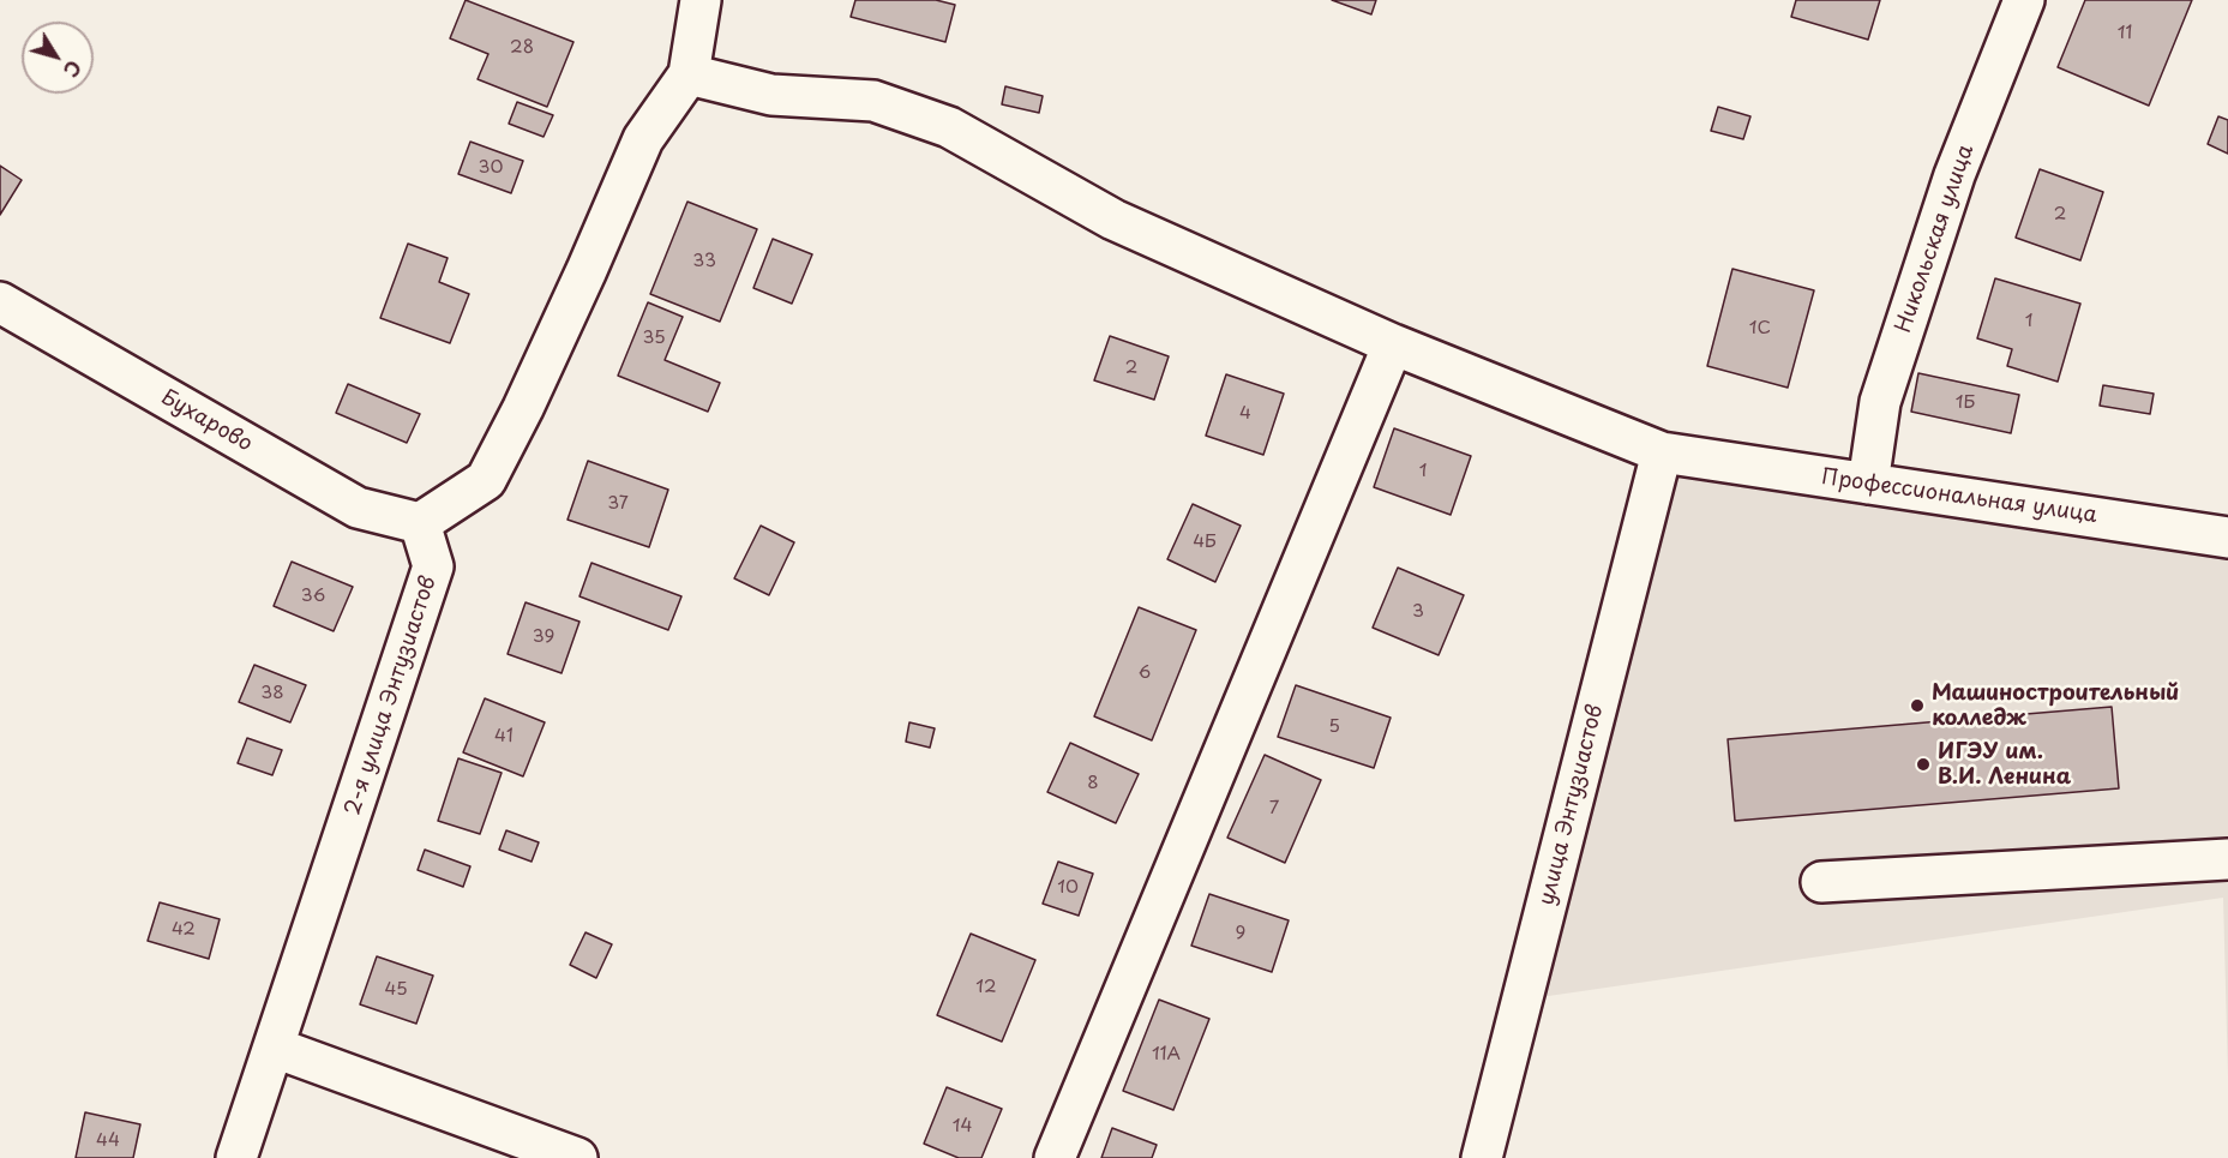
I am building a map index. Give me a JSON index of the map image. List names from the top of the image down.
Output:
{
  "streets": {
    "street": [
      "Никольская улица",
      "Бухарово",
      "Профессиональная улица",
      "2-я улица Энтузиастов",
      "улица Энтузиастов"
    ]
  },
  "crossings": [
    ["Никольская улица", "Профессиональная улица"],
    ["Бухарово", "2-я улица Энтузиастов"],
    ["Профессиональная улица", "улица Энтузиастов"]
  ],
  "places": ["Машиностроительный колледж", "ИГЭУ им. В.И. Ленина"],
  "house_numbers": [
    "11",
    "28",
    "30",
    "2",
    "33",
    "1",
    "1С",
    "35",
    "2",
    "1Б",
    "4",
    "1",
    "37",
    "4Б",
    "36",
    "3",
    "39",
    "6",
    "38",
    "5",
    "41",
    "8",
    "7",
    "10",
    "42",
    "9",
    "12",
    "45",
    "11А",
    "14",
    "44"
  ],
  "north": "bottom right"
}
